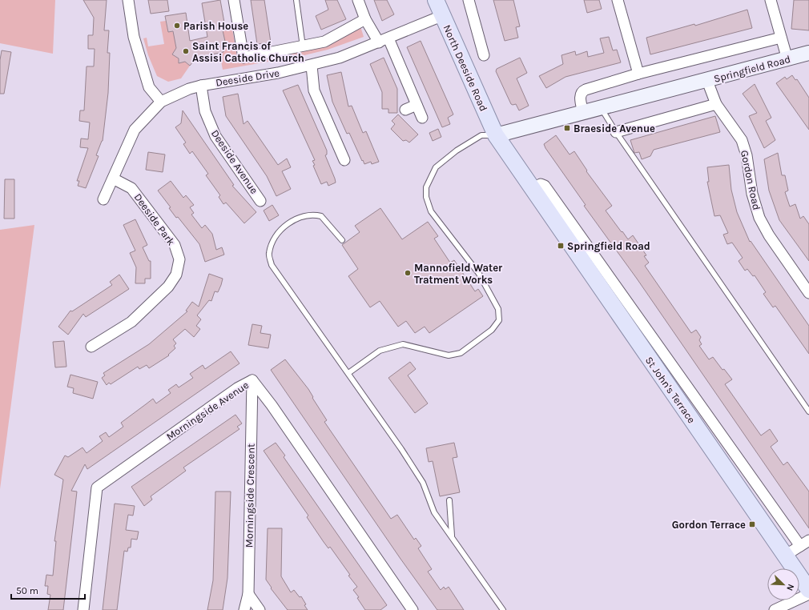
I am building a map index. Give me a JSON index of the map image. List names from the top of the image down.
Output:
{
  "streets": {
    "main road": ["North Deeside Road", "St John's Terrace"],
    "street": [
      "Springfield Road",
      "Deeside Drive",
      "Deeside Avenue",
      "Gordon Road",
      "Deeside Park",
      "Morningside Avenue",
      "Morningside Crescent"
    ]
  },
  "crossings": [
    ["North Deeside Road", "Springfield Road"],
    ["North Deeside Road", "Deeside Drive"],
    ["North Deeside Road", "St John's Terrace"],
    ["Springfield Road", "Gordon Road"],
    ["Springfield Road", "St John's Terrace"],
    ["Deeside Drive", "Deeside Avenue"],
    ["Deeside Drive", "Deeside Park"],
    ["Morningside Avenue", "Morningside Crescent"]
  ],
  "places": {
    "other": ["Parish House", "Saint Francis of Assisi Catholic Church", "Mannofield Water Tratment Works"],
    "transit": ["Braeside Avenue", "Springfield Road", "Gordon Terrace"]
  },
  "scale_bar": "50 m",
  "north": "bottom right"
}
